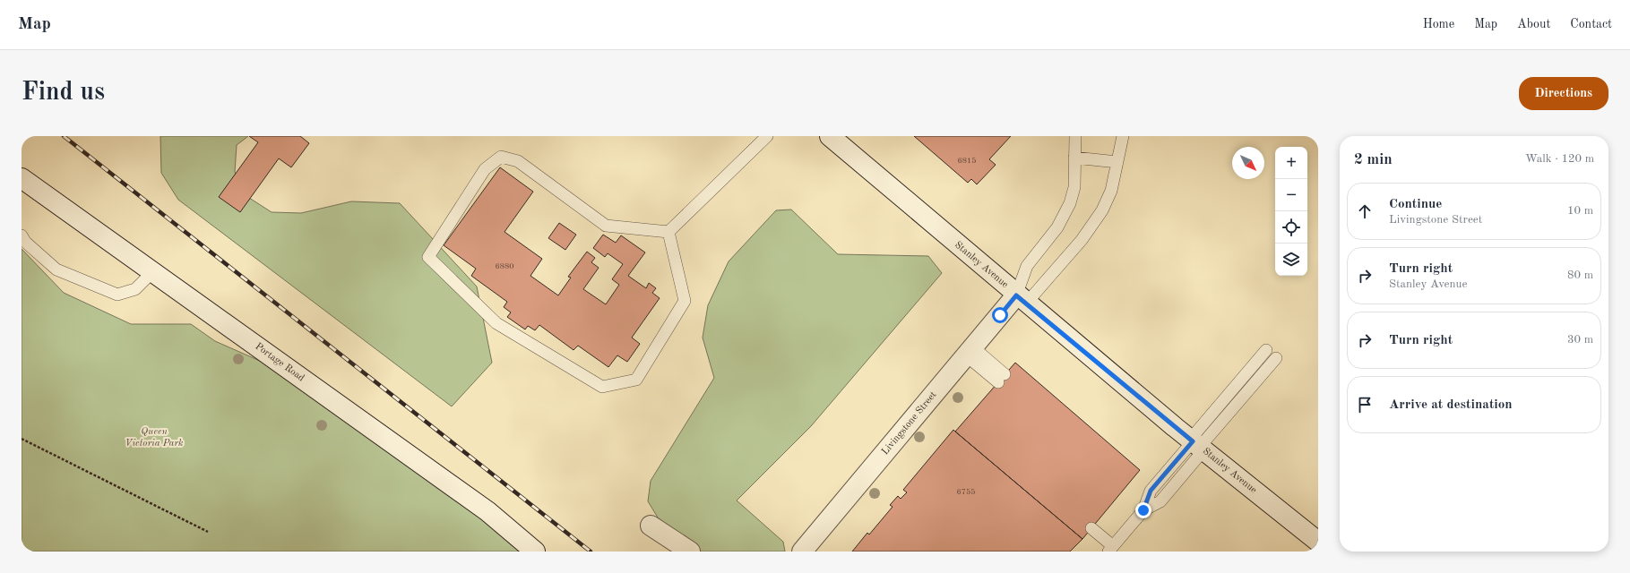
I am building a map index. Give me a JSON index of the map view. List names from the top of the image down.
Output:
{
  "streets": {
    "main road": ["Stanley Avenue", "Portage Road", "Livingstone Street"]
  },
  "crossings": [
    ["Stanley Avenue", "Livingstone Street"]
  ],
  "parks": ["Queen Victoria Park"],
  "house_numbers": ["6815", "6880", "6755"],
  "north": "bottom right",
  "page": {
    "header": "Map",
    "nav": [
      "Home",
      "Map",
      "About",
      "Contact"
    ],
    "buttons": "Directions",
    "title": "Find us",
    "heading": ["2 min", "Walk · 120 m"],
    "map_buttons": ["+", "−"],
    "list": [
      ["Continue", "Livingstone Street", "10 m"],
      ["Turn right", "Stanley Avenue", "80 m"],
      ["Turn right", "30 m"],
      "Arrive at destination"
    ]
  }
}
